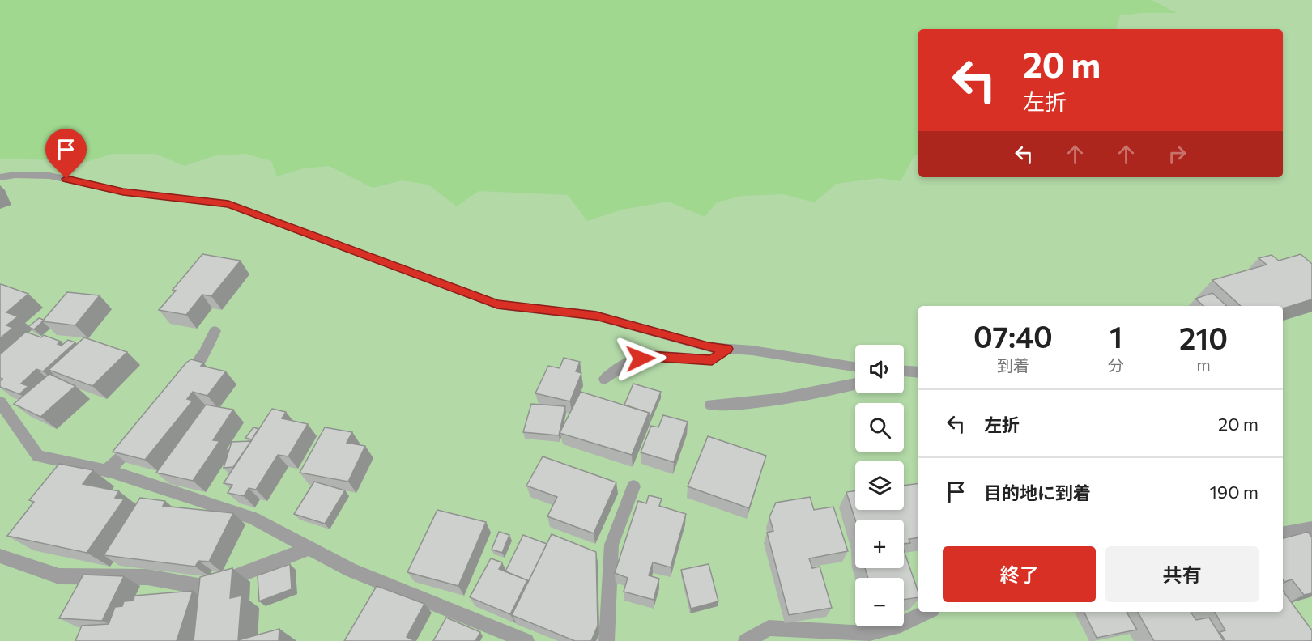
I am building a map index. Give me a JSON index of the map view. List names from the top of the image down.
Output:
{
  "page": {
    "turn": ["20 m", "左折"],
    "eta": [
      "07:40",
      "到着",
      "1",
      "分",
      "210",
      "m"
    ],
    "map_buttons": ["+", "−"],
    "list": [
      {
        "name": "左折",
        "value": "20 m"
      },
      {
        "name": "目的地に到着",
        "value": "190 m"
      }
    ],
    "buttons": ["終了", "共有"]
  }
}
